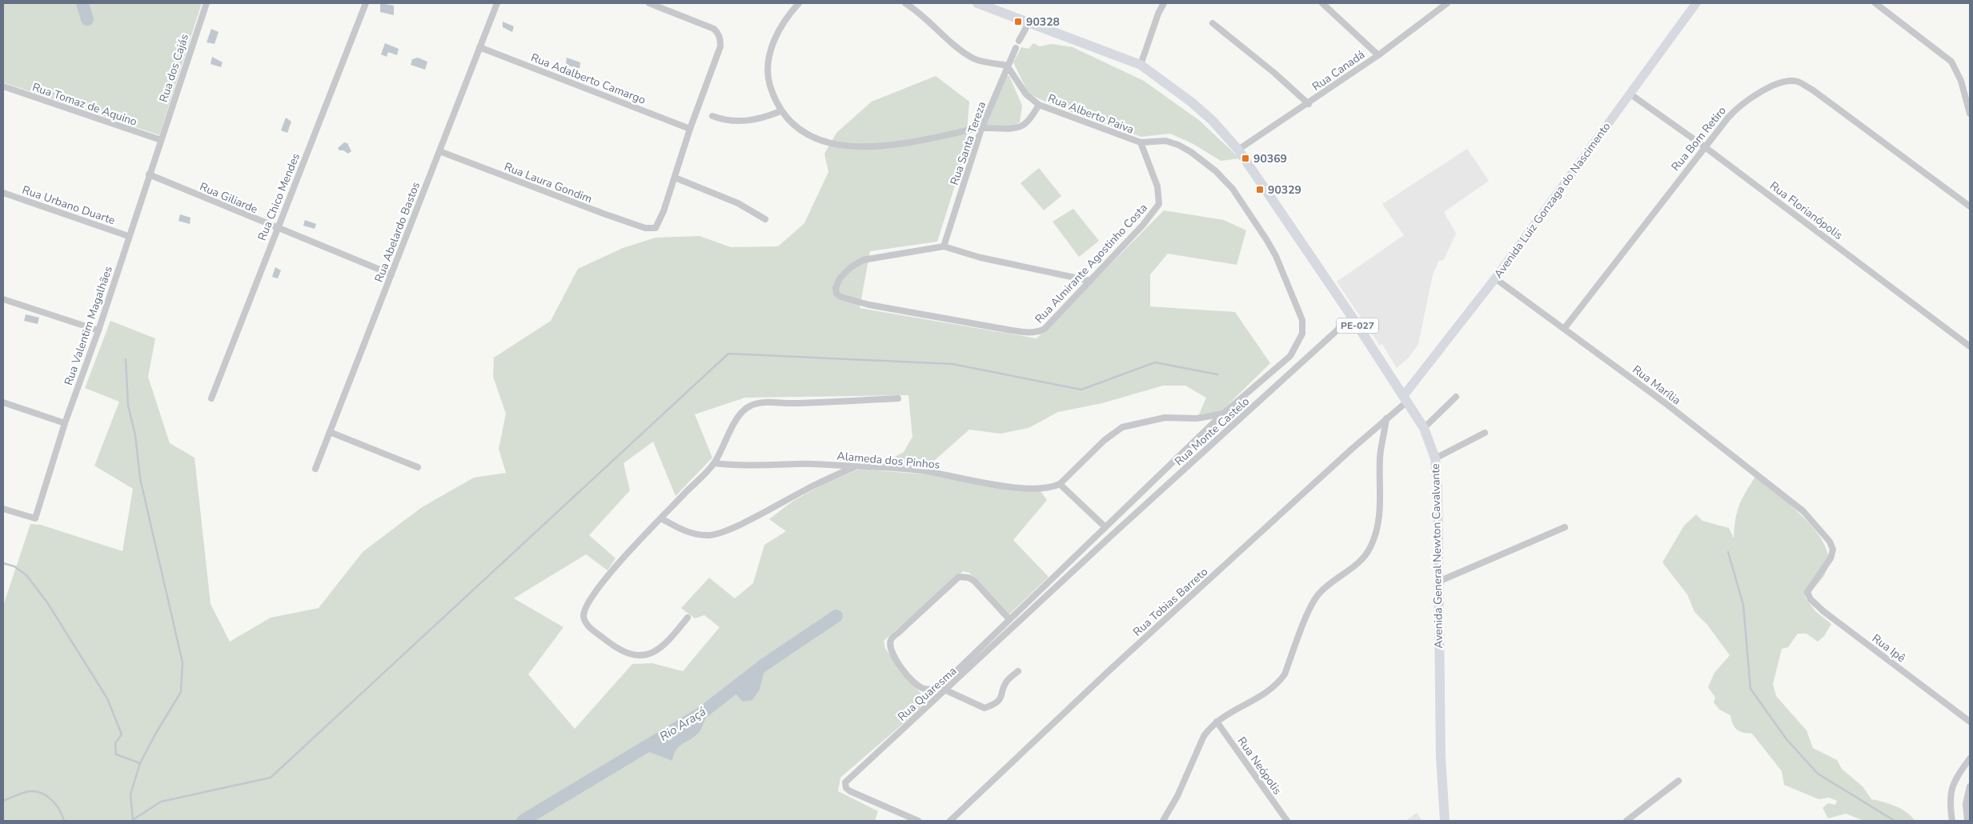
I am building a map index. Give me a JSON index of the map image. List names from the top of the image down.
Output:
{
  "streets": {
    "main road": ["Avenida Luiz Gonzaga do Nascimento", "PE-027", "Avenida General Newton Cavalvante"],
    "street": [
      "Rua dos Cajás",
      "Rua Canadá",
      "Rua Adalberto Camargo",
      "Rua Tomaz de Aquino",
      "Rua Alberto Paiva",
      "Rua Bom Retiro",
      "Rua Santa Tereza",
      "Rua Laura Gondim",
      "Rua Chico Mendes",
      "Rua Giliarde",
      "Rua Urbano Duarte",
      "Rua Florianópolis",
      "Rua Abelardo Bastos",
      "Rua Almirante Agostinho Costa",
      "Rua Valentim Magalhães",
      "Rua Marília",
      "Rua Monte Castelo",
      "Alameda dos Pinhos",
      "Rua Tobias Barreto",
      "Rua Ipê",
      "Rua Quaresma",
      "Rua Neópolis"
    ]
  },
  "crossings": [
    ["Rua dos Cajás", "Rua Tomaz de Aquino"],
    ["Rua dos Cajás", "Rua Valentim Magalhães"],
    ["Rua Canadá", "Avenida General Newton Cavalvante"],
    ["Rua Adalberto Camargo", "Rua Abelardo Bastos"],
    ["Rua Tomaz de Aquino", "Rua Valentim Magalhães"],
    ["Rua Alberto Paiva", "Rua Santa Tereza"],
    ["Rua Alberto Paiva", "Rua Almirante Agostinho Costa"],
    ["Rua Bom Retiro", "Rua Florianópolis"],
    ["Rua Bom Retiro", "Rua Marília"],
    ["Rua Santa Tereza", "Rua Almirante Agostinho Costa"],
    ["Rua Laura Gondim", "Rua Abelardo Bastos"],
    ["Rua Chico Mendes", "Rua Giliarde"],
    ["Rua Giliarde", "Rua Abelardo Bastos"],
    ["Rua Giliarde", "Rua Valentim Magalhães"],
    ["Avenida Luiz Gonzaga do Nascimento", "Rua Florianópolis"],
    ["Avenida Luiz Gonzaga do Nascimento", "Rua Marília"],
    ["Avenida Luiz Gonzaga do Nascimento", "Avenida General Newton Cavalvante"],
    ["Avenida Luiz Gonzaga do Nascimento", "Rua Tobias Barreto"],
    ["Rua Urbano Duarte", "Rua Valentim Magalhães"],
    ["Rua Marília", "Rua Ipê"],
    ["Rua Monte Castelo", "Avenida General Newton Cavalvante"],
    ["Rua Monte Castelo", "Rua Quaresma"],
    ["Avenida General Newton Cavalvante", "Rua Tobias Barreto"]
  ],
  "water": ["Rio Araçá"],
  "places": {
    "transit": ["90328", "90369", "90329"]
  }
}
